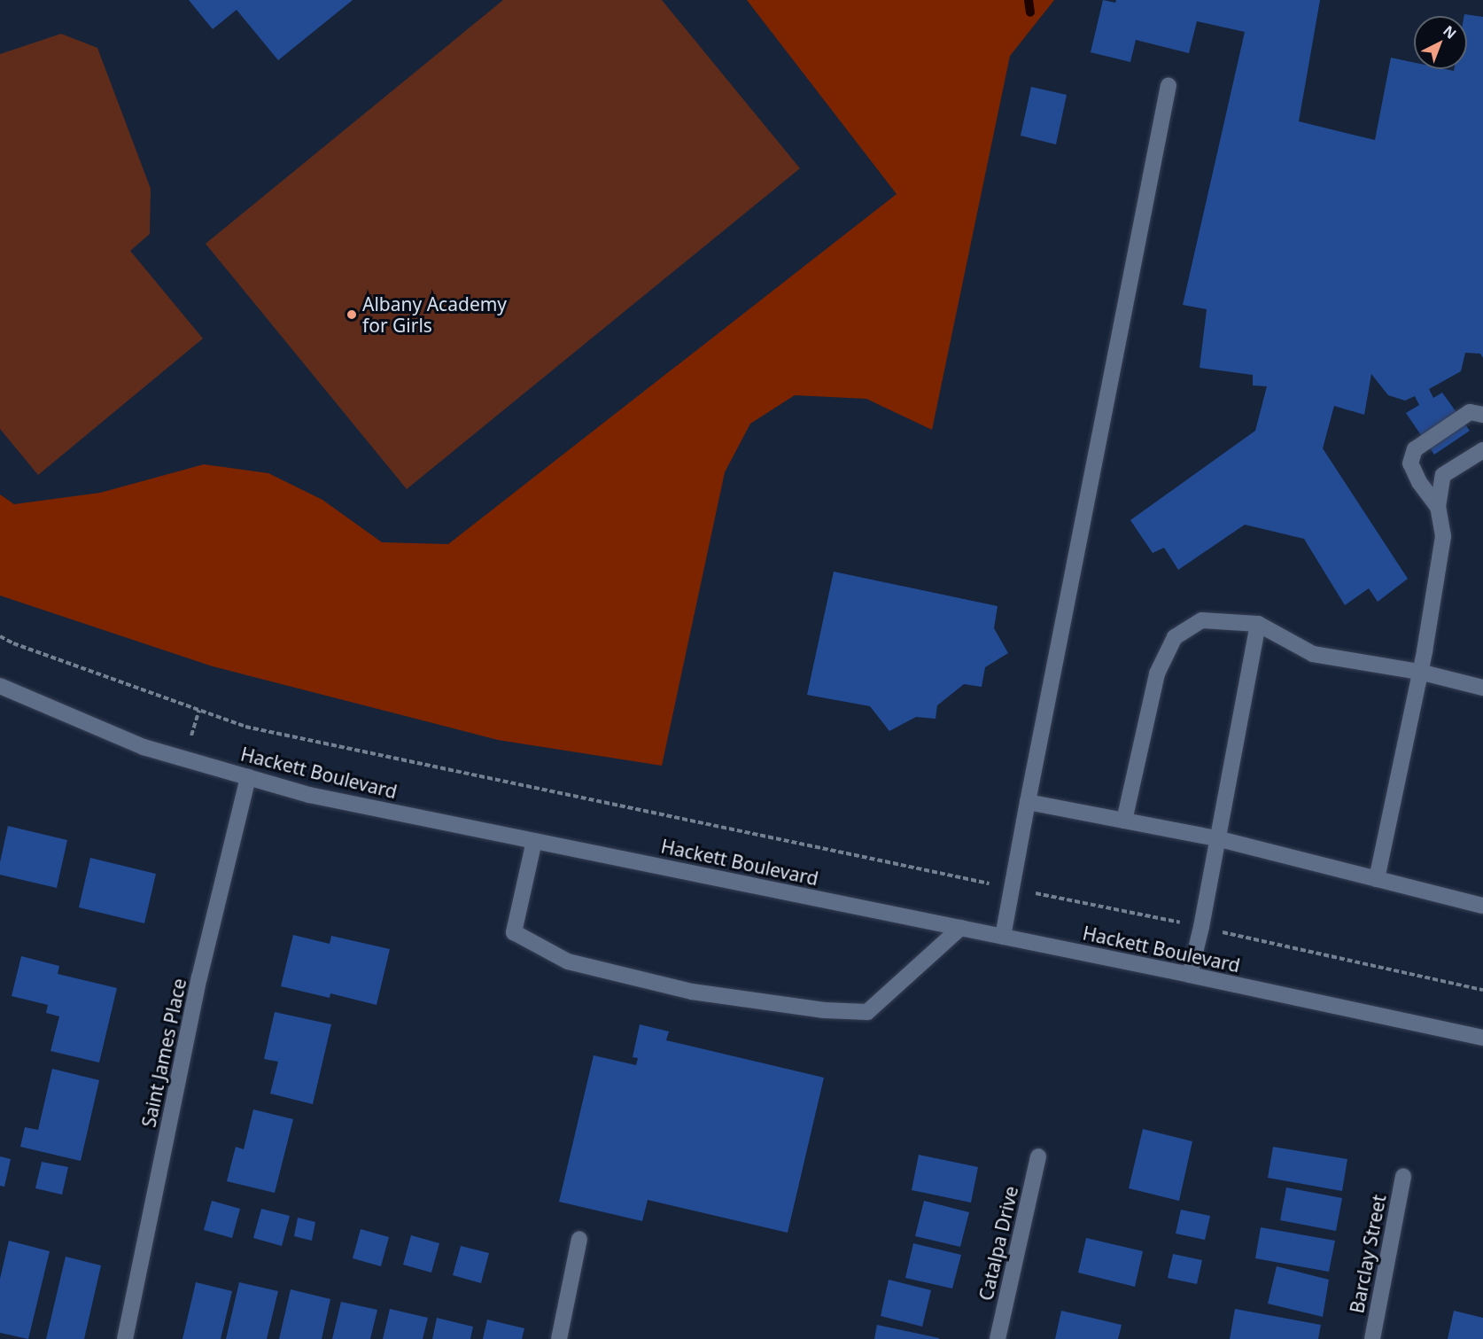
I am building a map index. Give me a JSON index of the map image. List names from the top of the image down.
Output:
{
  "streets": {
    "street": [
      "Hackett Boulevard",
      "Saint James Place",
      "Catalpa Drive",
      "Barclay Street"
    ]
  },
  "crossings": [
    ["Hackett Boulevard", "Saint James Place"]
  ],
  "places": ["Albany Academy for Girls"],
  "north": "top right"
}
